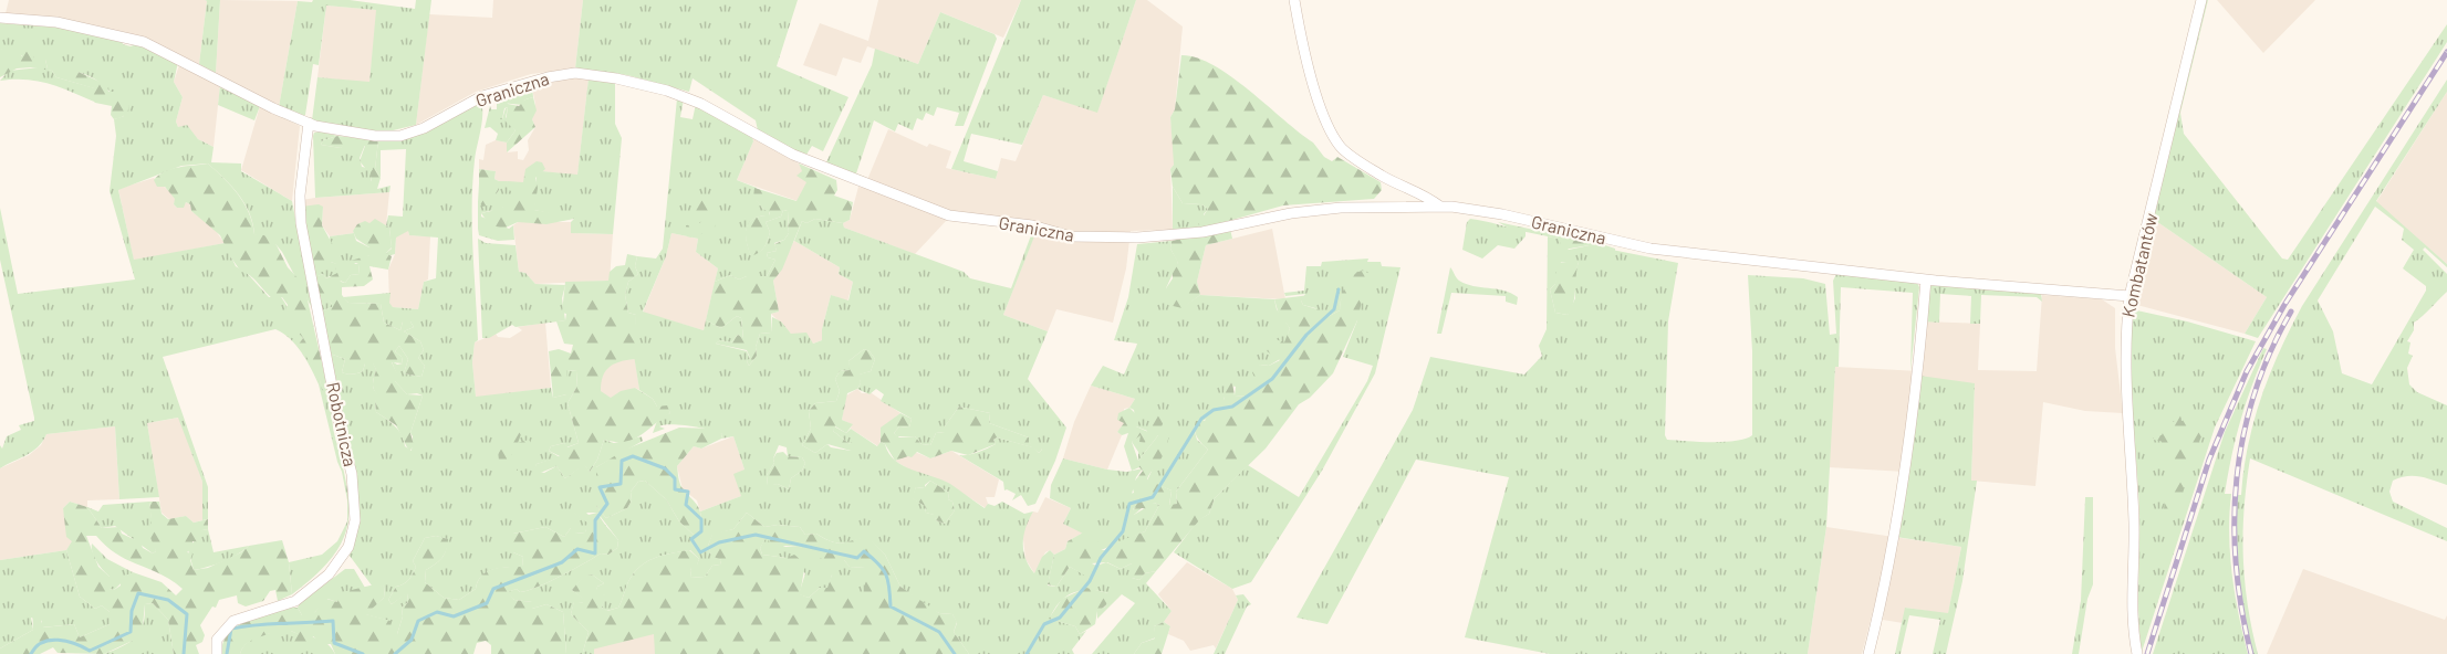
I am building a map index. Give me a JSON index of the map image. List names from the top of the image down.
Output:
{
  "streets": {
    "street": ["Graniczna", "Kombatantów", "Robotnicza"]
  },
  "crossings": [
    ["Graniczna", "Kombatantów"],
    ["Graniczna", "Robotnicza"]
  ]
}
